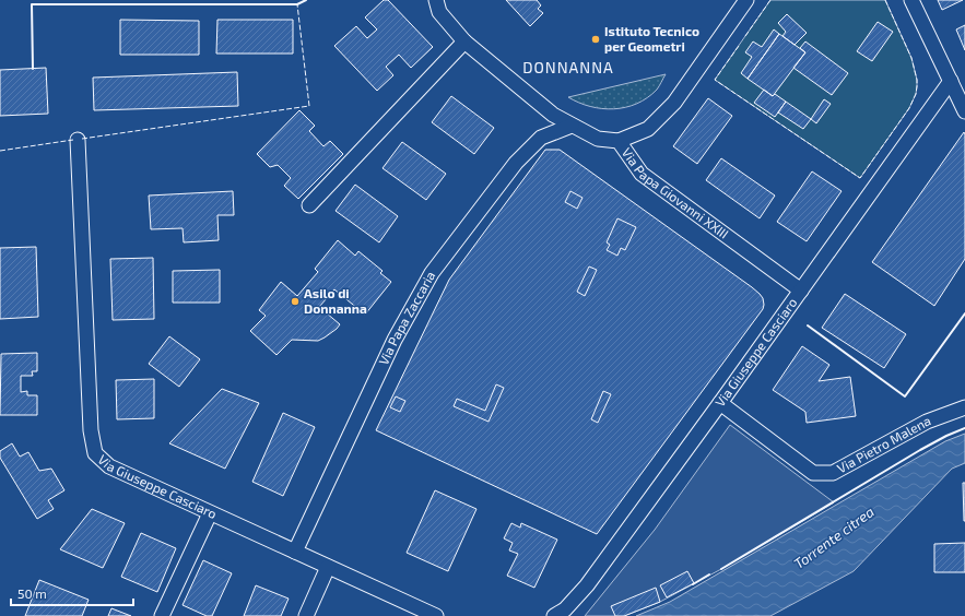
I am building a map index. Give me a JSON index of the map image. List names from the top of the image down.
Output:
{
  "streets": {
    "street": [
      "Via Papa Giovanni XXIII",
      "Via Papa Zaccaria",
      "Via Giuseppe Casciaro",
      "Via Pietro Malena"
    ]
  },
  "crossings": [
    ["Via Papa Giovanni XXIII", "Via Papa Zaccaria"],
    ["Via Papa Giovanni XXIII", "Via Giuseppe Casciaro"],
    ["Via Papa Zaccaria", "Via Giuseppe Casciaro"],
    ["Via Giuseppe Casciaro", "Via Pietro Malena"]
  ],
  "districts": ["DONNANNA"],
  "water": ["Torrente citrea"],
  "places": ["Istituto Tecnico per Geometri", "Asilo di Donnanna"],
  "scale_bar": "50 m"
}
